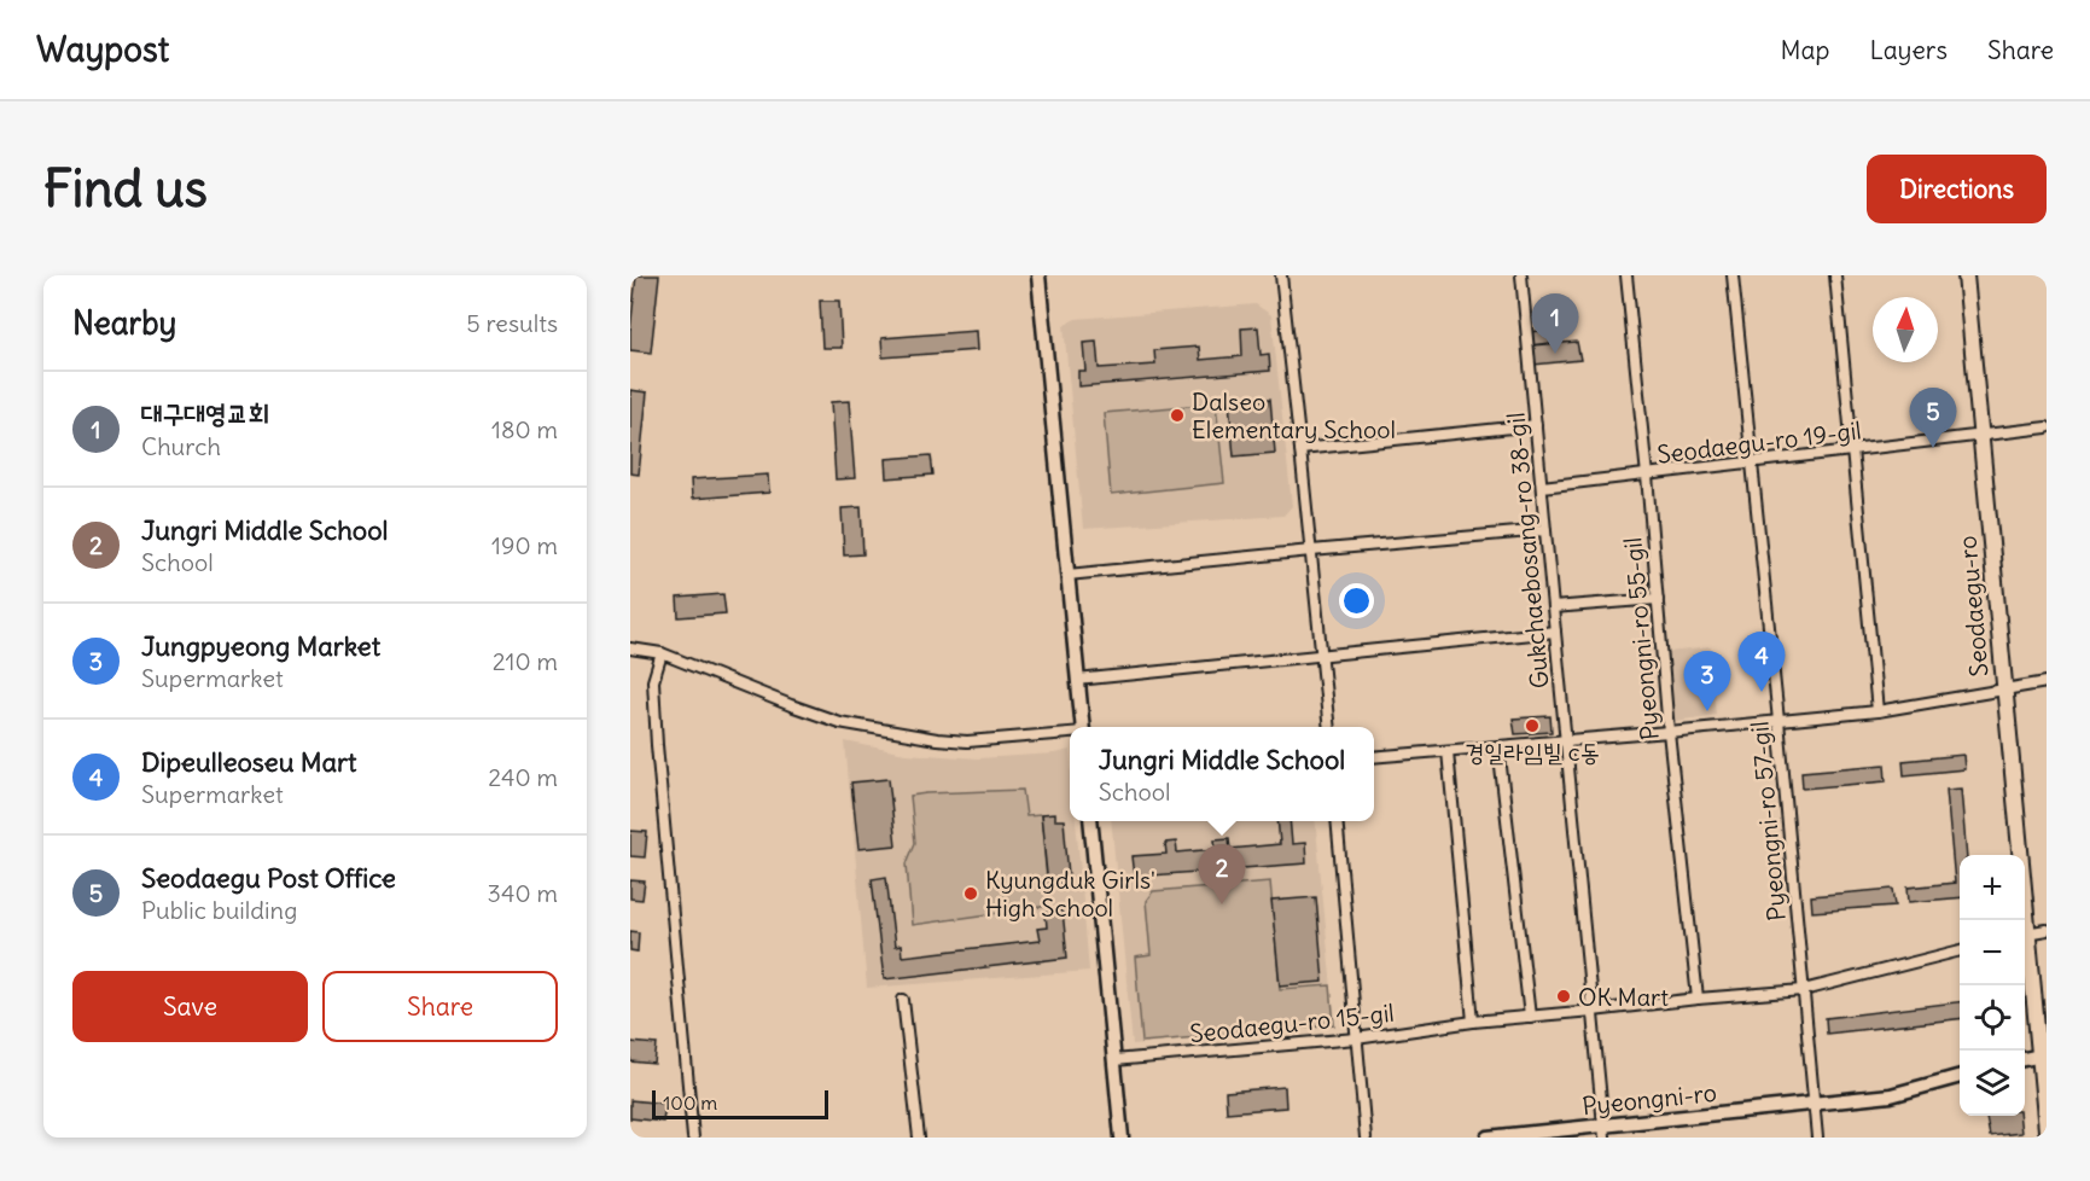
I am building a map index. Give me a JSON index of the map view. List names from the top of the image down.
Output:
{
  "streets": {
    "main road": ["Seodaegu-ro", "Pyeongni-ro"],
    "street": [
      "Seodaegu-ro 19-gil",
      "Gukchaebosang-ro 38-gil",
      "Pyeongni-ro 55-gil",
      "Pyeongni-ro 57-gil",
      "Seodaegu-ro 15-gil"
    ]
  },
  "crossings": [
    ["Seodaegu-ro 19-gil", "Gukchaebosang-ro 38-gil"],
    ["Seodaegu-ro 19-gil", "Seodaegu-ro"],
    ["Seodaegu-ro 19-gil", "Pyeongni-ro 55-gil"],
    ["Seodaegu-ro 19-gil", "Pyeongni-ro 57-gil"],
    ["Gukchaebosang-ro 38-gil", "Seodaegu-ro 15-gil"],
    ["Gukchaebosang-ro 38-gil", "Pyeongni-ro"],
    ["Pyeongni-ro 55-gil", "Seodaegu-ro 15-gil"],
    ["Pyeongni-ro 57-gil", "Seodaegu-ro 15-gil"],
    ["Pyeongni-ro 57-gil", "Pyeongni-ro"]
  ],
  "places": [
    "Dalseo Elementary School",
    "경일라임빌 c동",
    "Kyungduk Girls' High School",
    "OK Mart"
  ],
  "scale_bar": "100 m",
  "north": "top",
  "page": {
    "header": "Waypost",
    "nav": ["Map", "Layers", "Share"],
    "buttons": [
      "Directions",
      ["Save", "Share"]
    ],
    "title": "Find us",
    "heading": ["Nearby", "5 results"],
    "pins": [
      "1",
      "5",
      "4",
      "3",
      "2"
    ],
    "list": [
      {
        "mark": "1",
        "name": "대구대영교회",
        "note": "Church",
        "value": "180 m"
      },
      {
        "mark": "2",
        "name": "Jungri Middle School",
        "note": "School",
        "value": "190 m"
      },
      {
        "mark": "3",
        "name": "Jungpyeong Market",
        "note": "Supermarket",
        "value": "210 m"
      },
      {
        "mark": "4",
        "name": "Dipeulleoseu Mart",
        "note": "Supermarket",
        "value": "240 m"
      },
      {
        "mark": "5",
        "name": "Seodaegu Post Office",
        "note": "Public building",
        "value": "340 m"
      }
    ],
    "popup": ["Jungri Middle School", "School"],
    "map_buttons": ["+", "−"],
    "scale": "100 m"
  }
}
